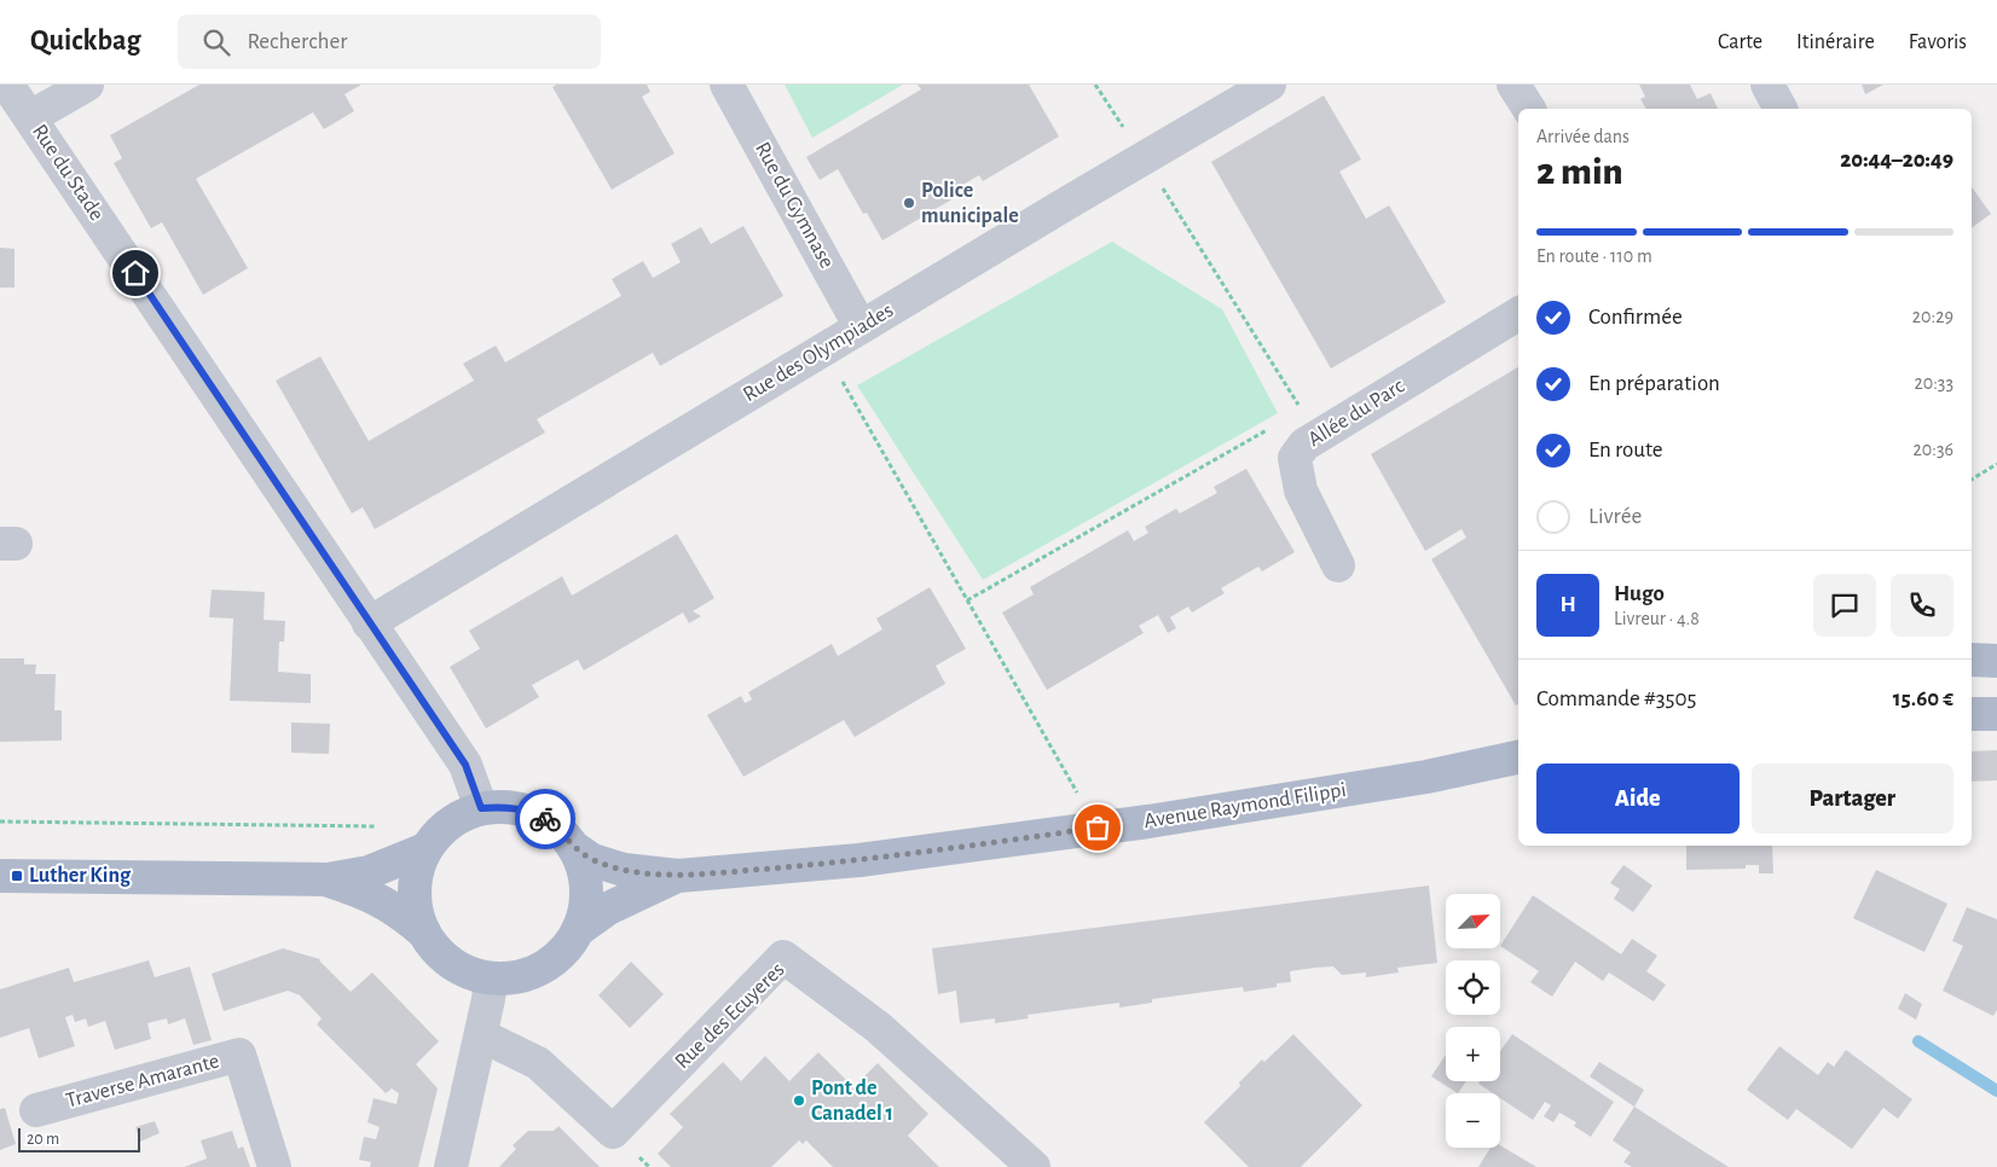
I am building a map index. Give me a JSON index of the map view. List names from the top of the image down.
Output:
{
  "streets": {
    "main road": ["Avenue Raymond Filippi"],
    "street": [
      "Rue du Stade",
      "Rue du Gymnase",
      "Rue des Olympiades",
      "Allée du Parc",
      "Rue des Ecuyeres",
      "Traverse Amarante"
    ]
  },
  "crossings": [
    ["Rue du Stade", "Rue des Olympiades"],
    ["Rue du Stade", "Avenue Raymond Filippi"],
    ["Rue du Gymnase", "Rue des Olympiades"]
  ],
  "places": {
    "other": ["Police municipale", "Pont de Canadel 1"],
    "transit": ["Luther King"]
  },
  "scale_bar": "20 m",
  "north": "top right",
  "page": {
    "header": "Quickbag",
    "search": "Rechercher",
    "nav": ["Carte", "Itinéraire", "Favoris"],
    "heading": ["2 min", "Arrivée dans", "20:44–20:49"],
    "panel": [
      "Hugo",
      "Livreur · 4.8",
      "Commande #3505",
      "15.60 €"
    ],
    "bar": "En route · 110 m",
    "list": [
      ["Confirmée", "20:29"],
      ["En préparation", "20:33"],
      ["En route", "20:36"],
      "Livrée"
    ],
    "round": "H",
    "buttons": ["Aide", "Partager"],
    "map_buttons": ["+", "−"],
    "scale": "20 m"
  }
}
